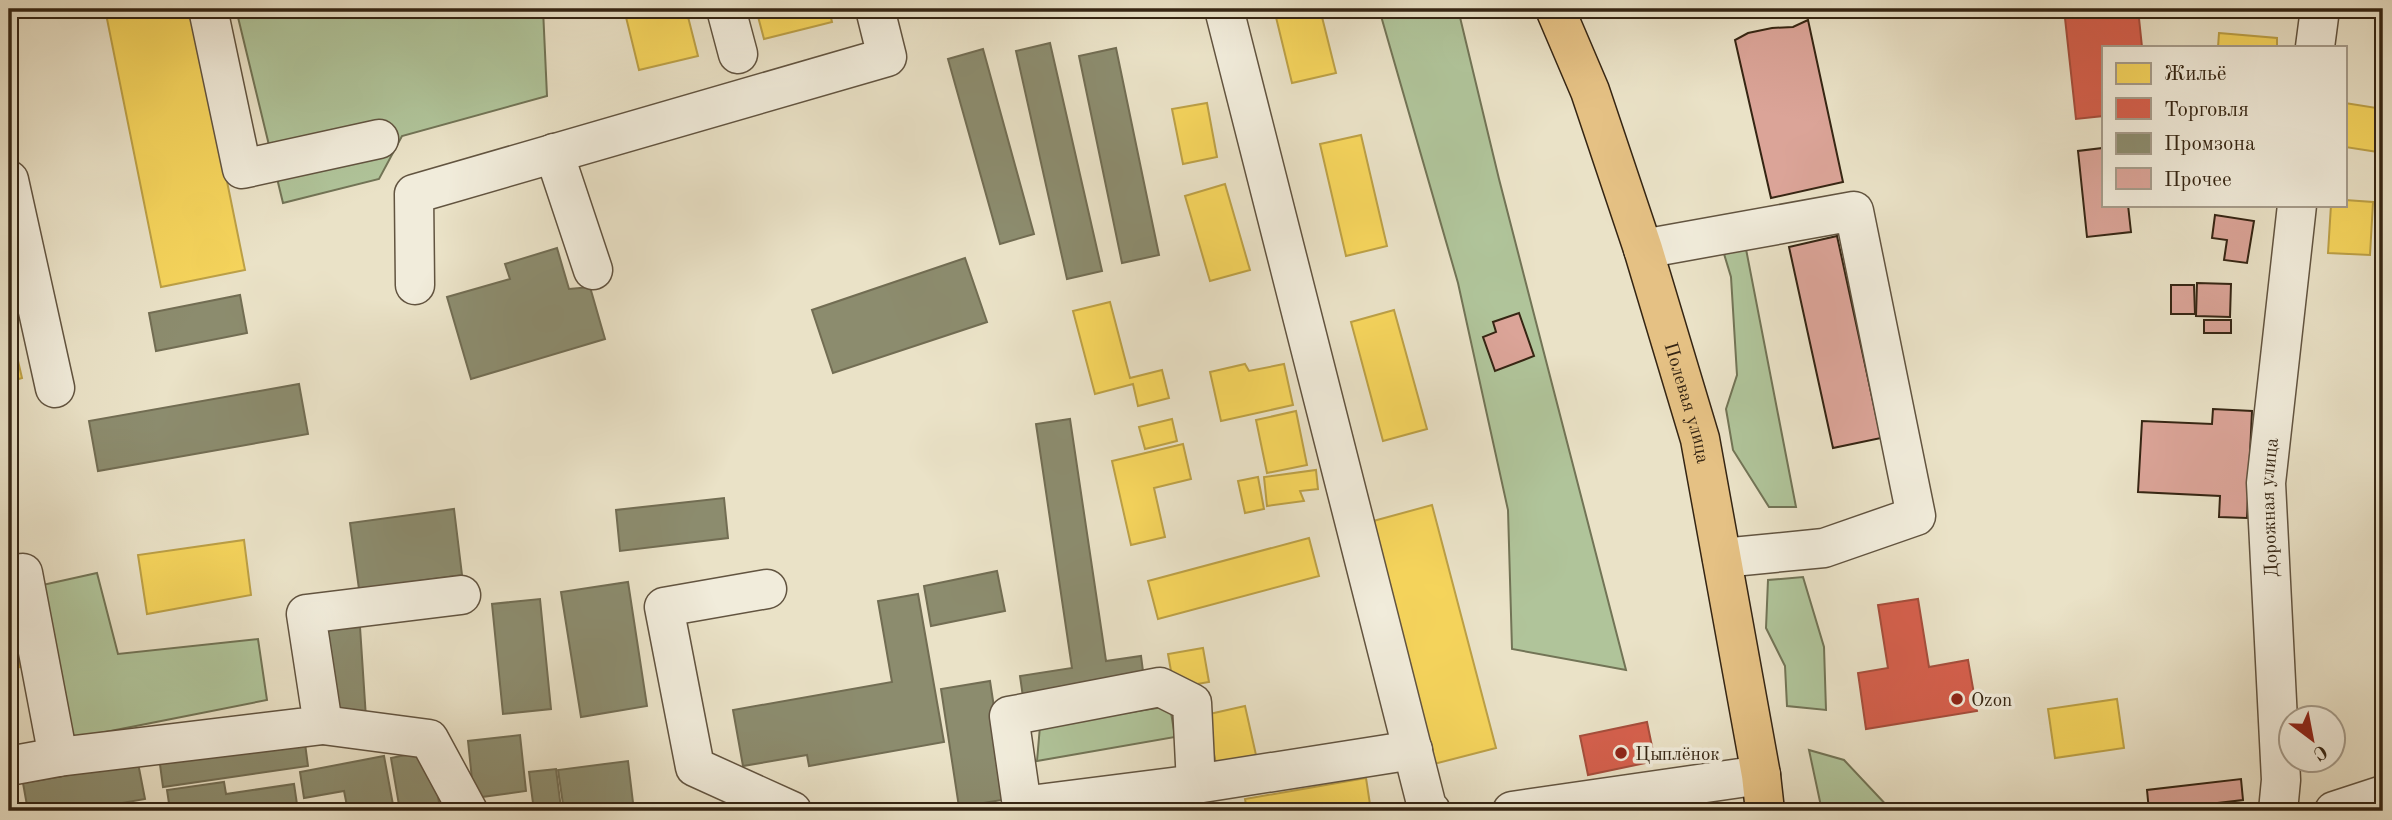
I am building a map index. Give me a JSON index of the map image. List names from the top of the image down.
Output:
{
  "streets": {
    "main road": ["Полевая улица"],
    "street": ["Дорожная улица"]
  },
  "places": ["Ozon", "Цыплёнок"],
  "legend": [
    "Жильё",
    "Торговля",
    "Промзона",
    "Прочее"
  ],
  "north": "bottom right"
}
